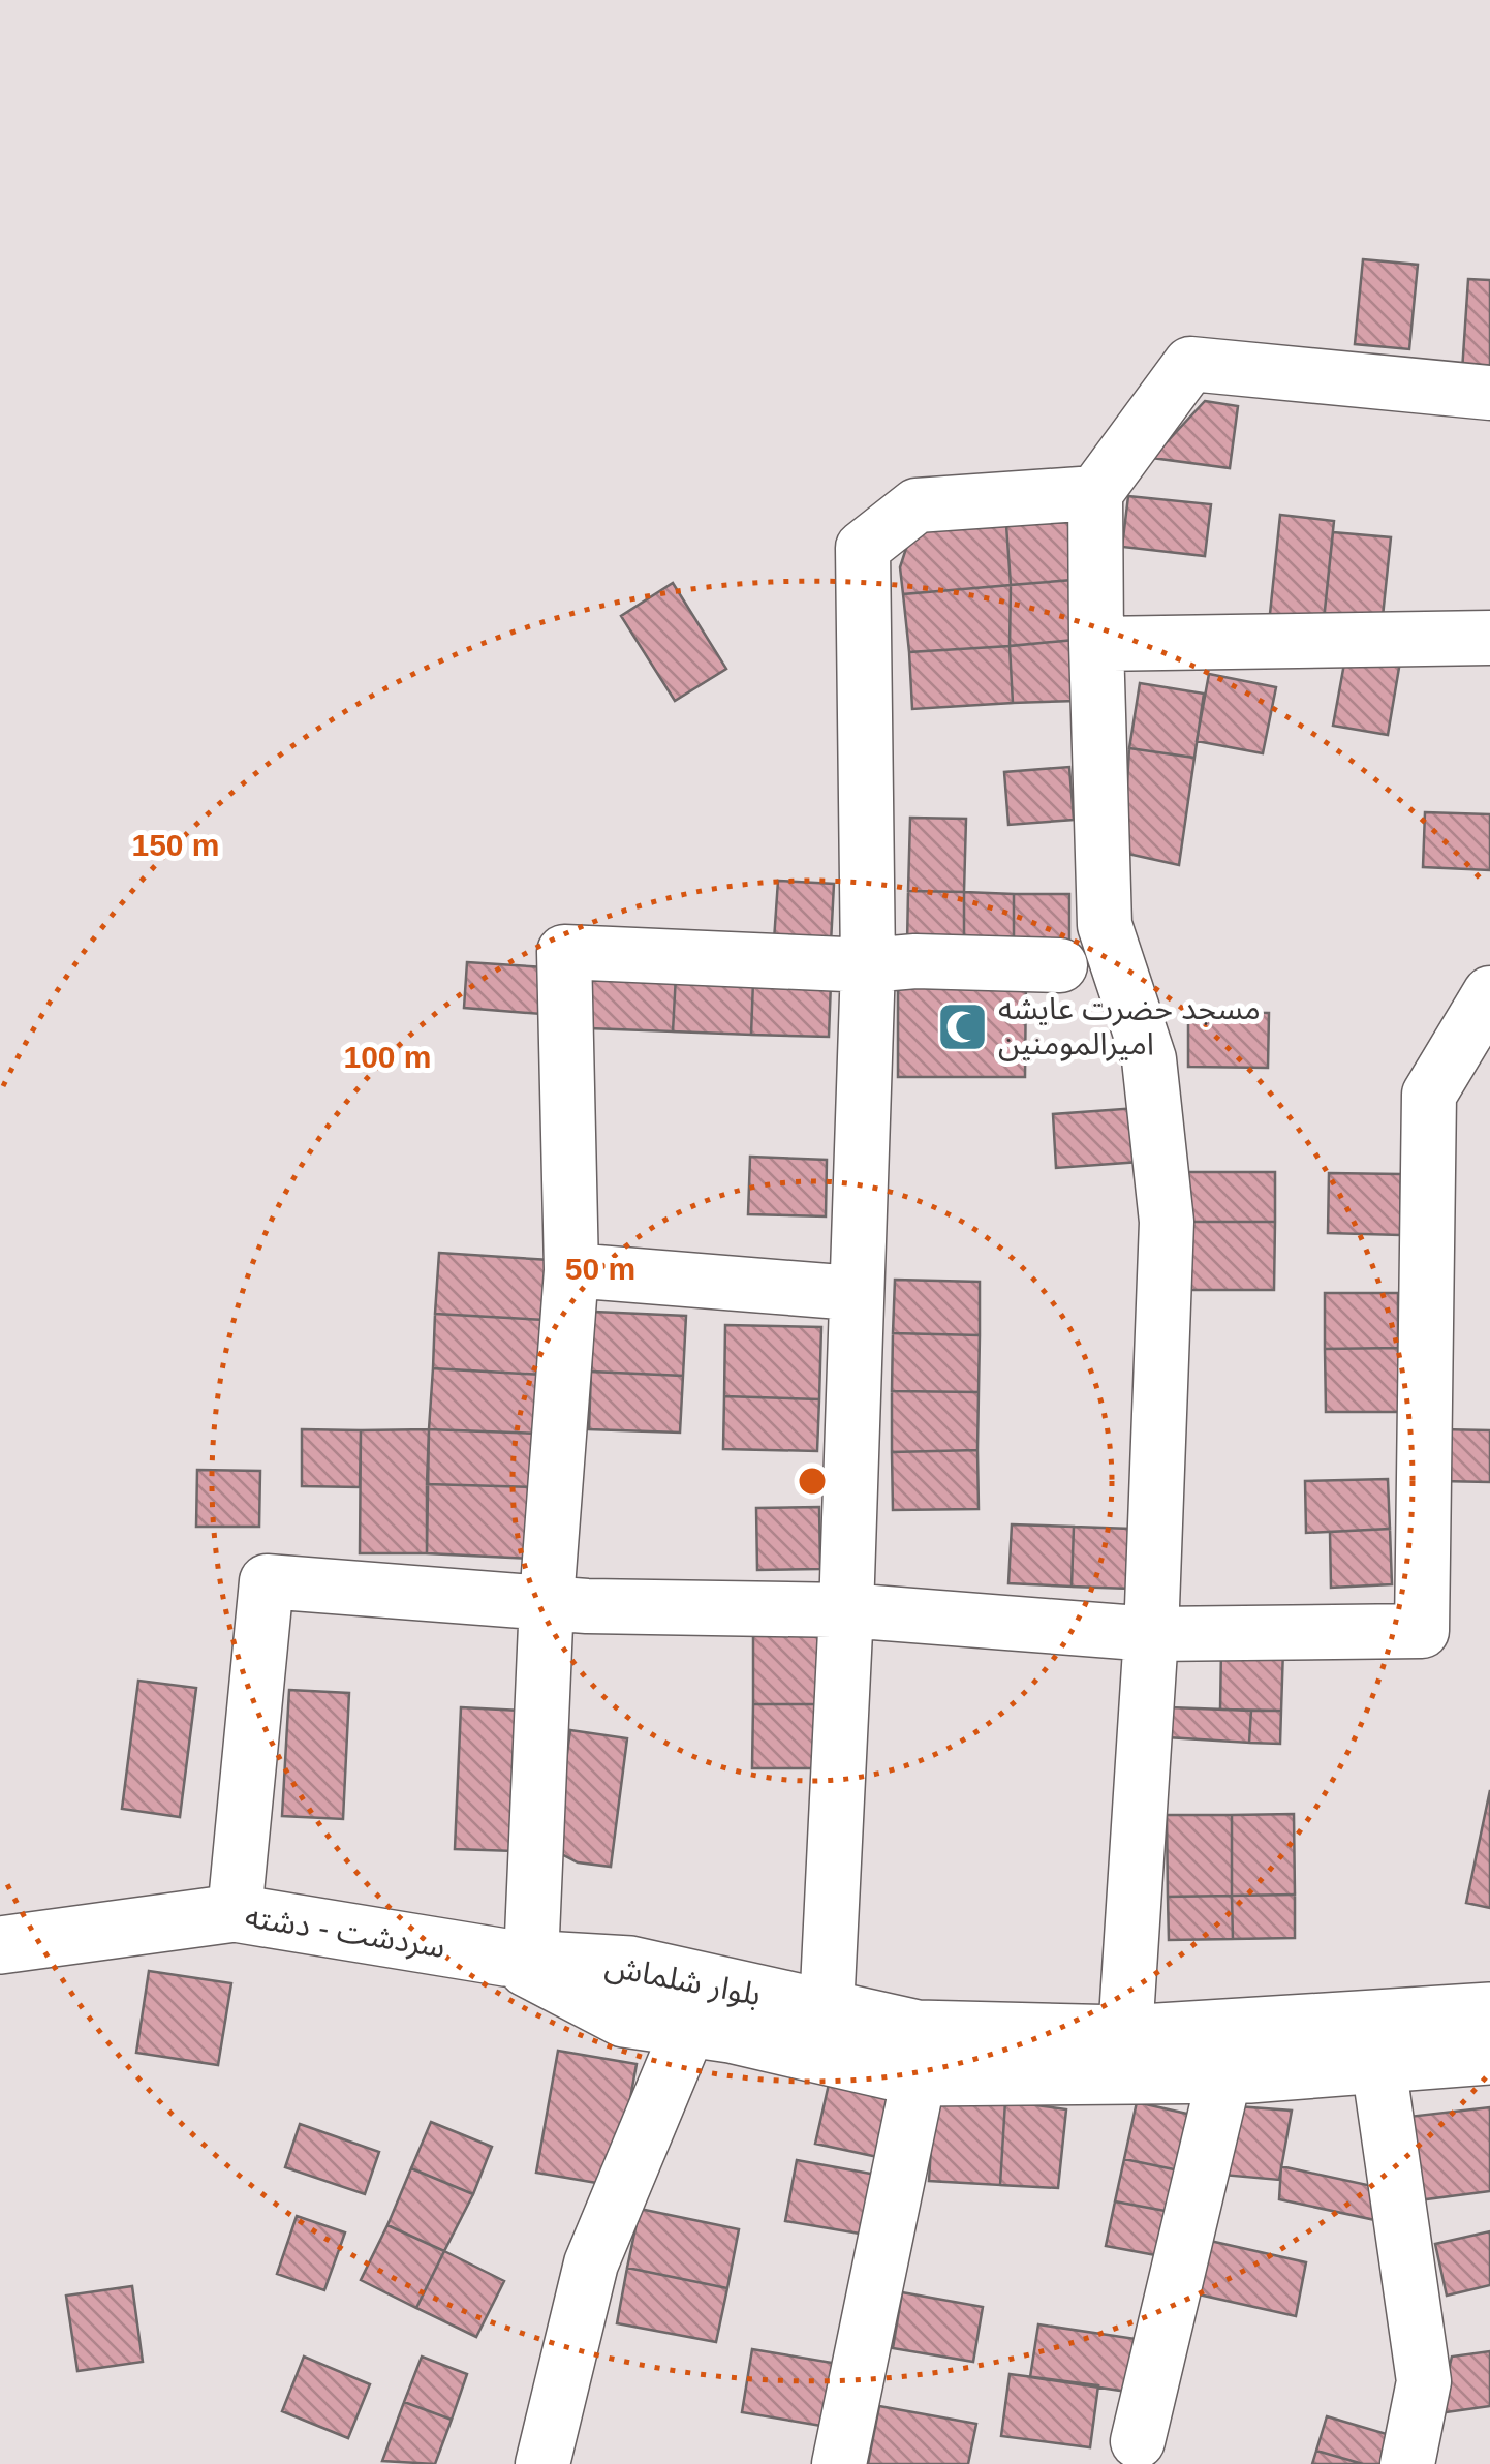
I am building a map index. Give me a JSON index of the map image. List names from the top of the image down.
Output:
{
  "streets": {
    "main road": ["سردشت - دشته", "بلوار شلماش"]
  },
  "crossings": [
    ["سردشت - دشته", "بلوار شلماش"]
  ],
  "places": {
    "mosque": ["مسجد حضرت عایشه امیرالمومنین"]
  },
  "rings": ["150 m", "100 m", "50 m"]
}
